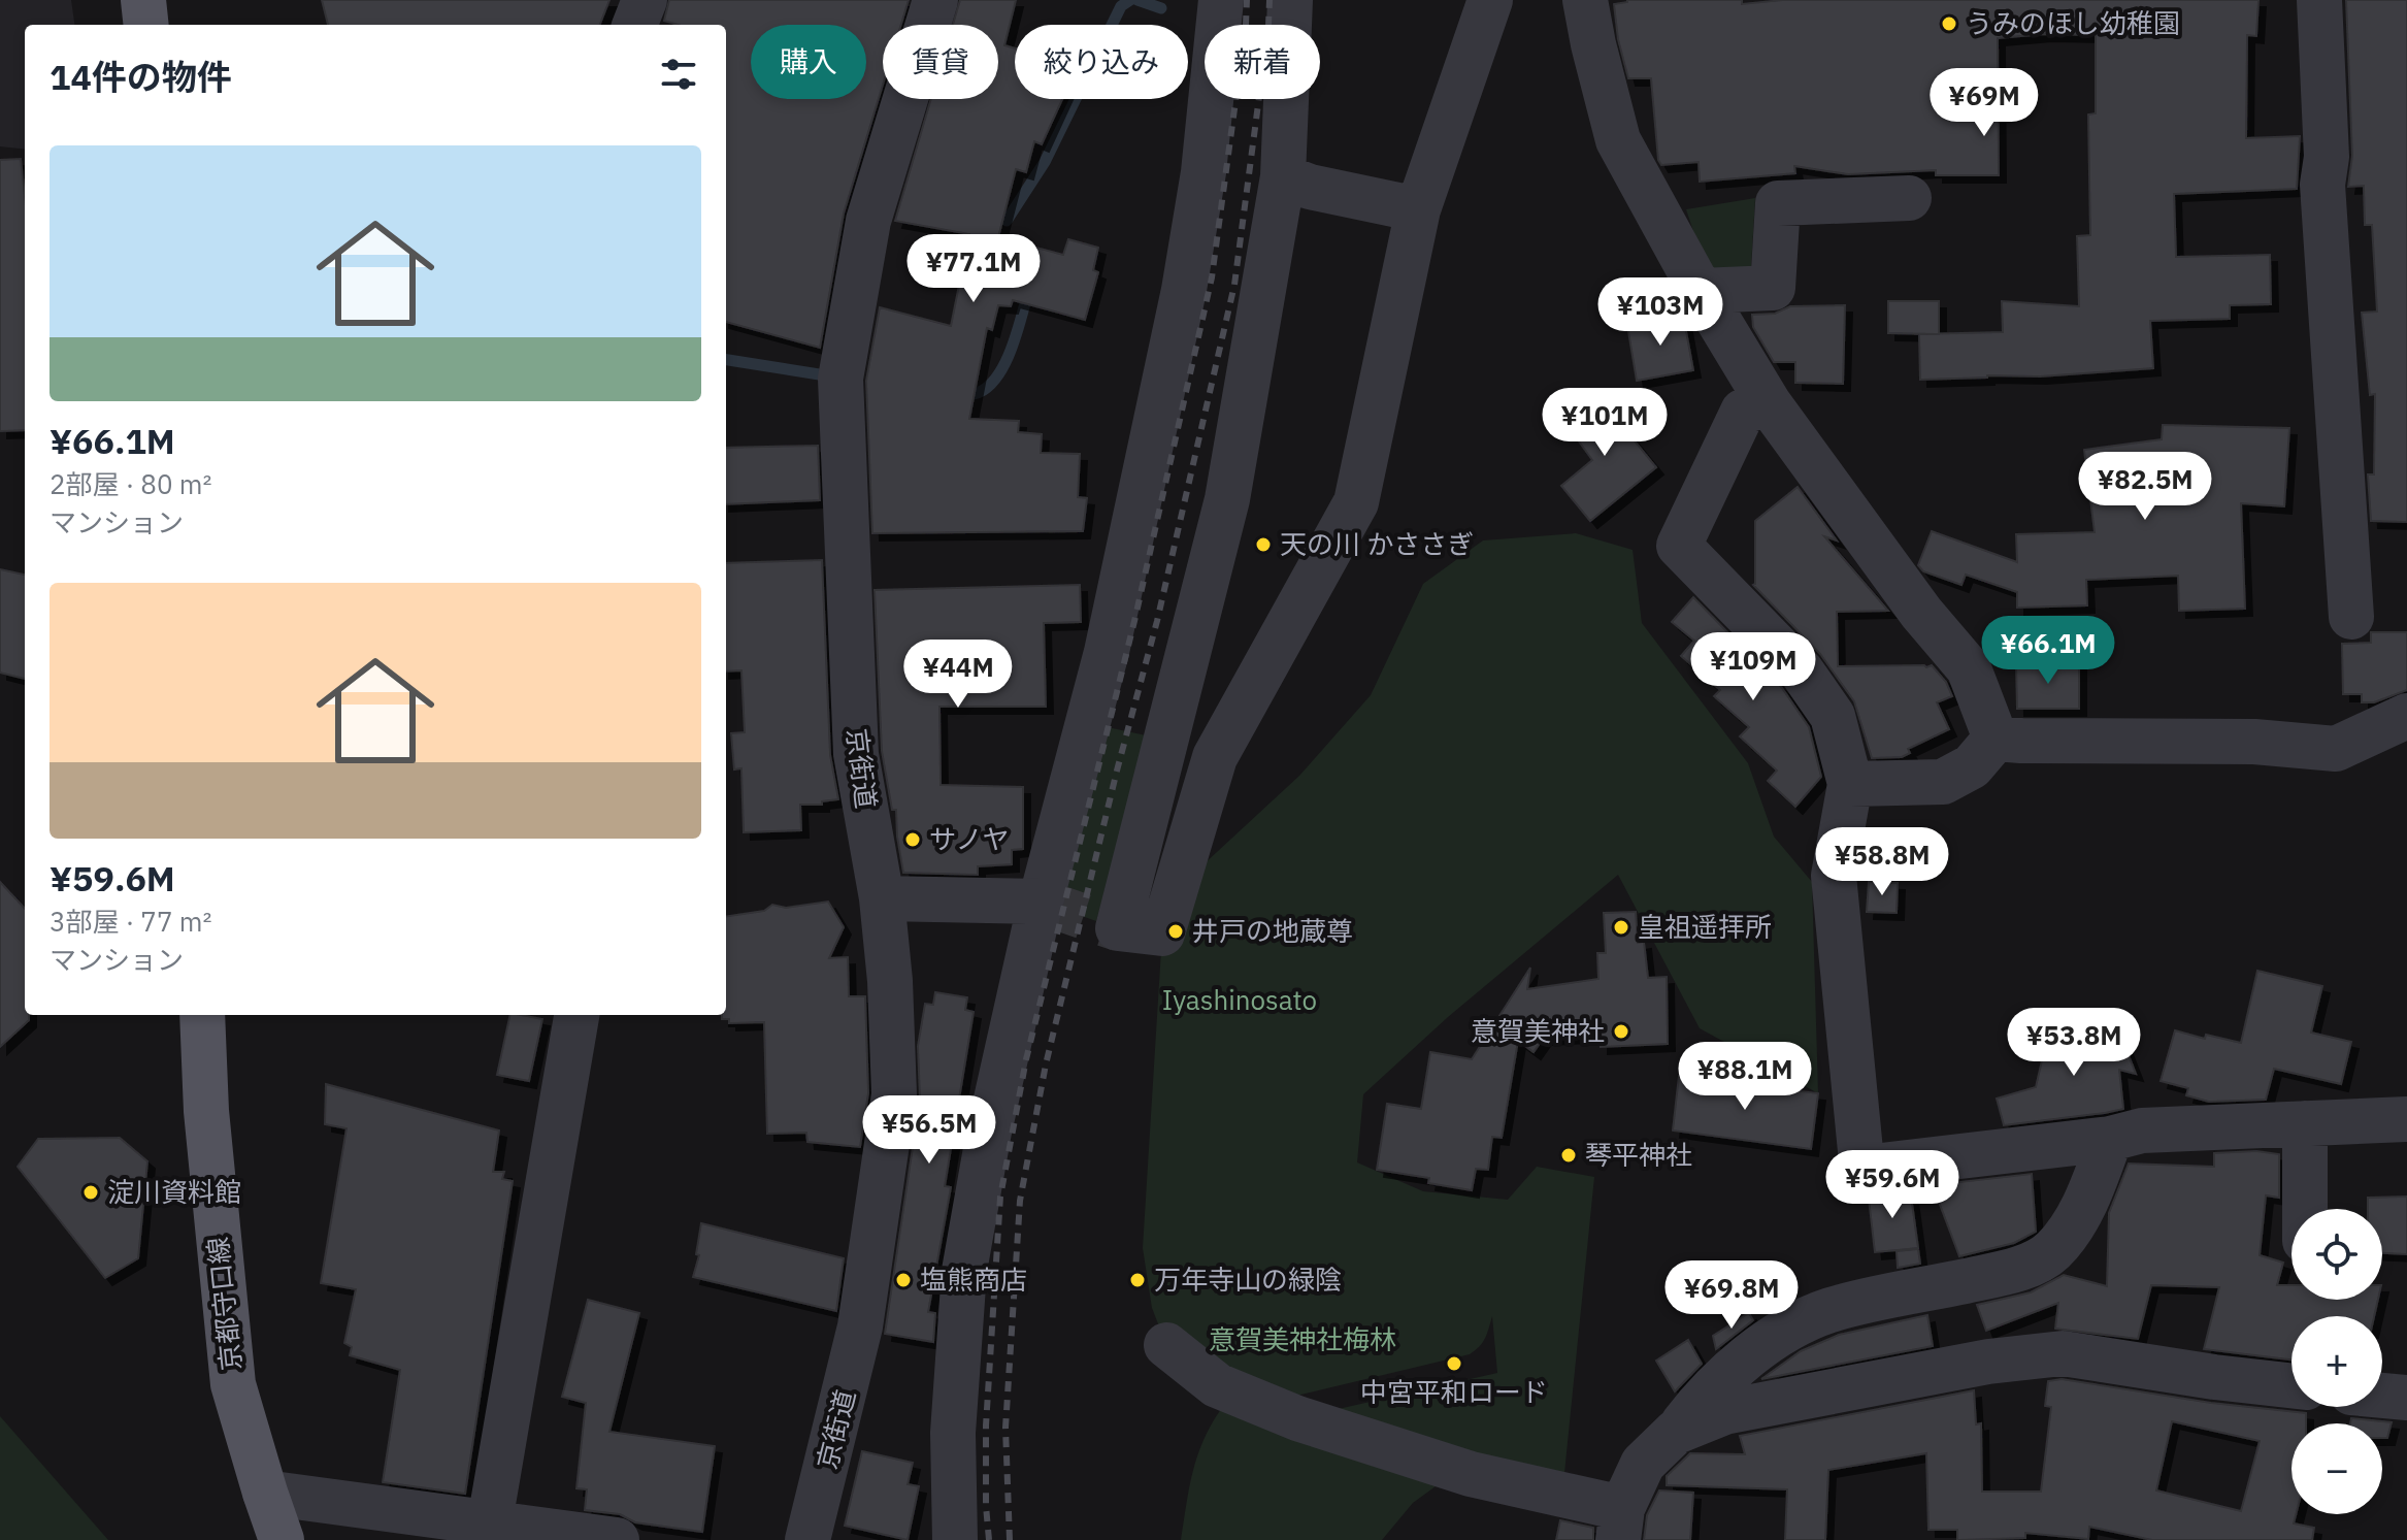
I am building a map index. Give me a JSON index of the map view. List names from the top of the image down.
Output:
{
  "streets": {
    "main road": ["京都守口線"],
    "street": ["京街道"]
  },
  "parks": ["Iyashinosato", "意賀美神社梅林"],
  "places": [
    "うみのほし幼稚園",
    "天の川 かささぎ",
    "サノヤ",
    "皇祖遥拝所",
    "井戸の地蔵尊",
    "意賀美神社",
    "琴平神社",
    "淀川資料館",
    "塩熊商店",
    "万年寺山の緑陰",
    "中宮平和ロード"
  ],
  "page": {
    "chip": [
      "購入",
      "賃貸",
      "絞り込み",
      "新着"
    ],
    "heading": "14件の物件",
    "price": [
      "¥69M",
      "¥77.1M",
      "¥103M",
      "¥101M",
      "¥82.5M",
      "¥66.1M",
      "¥109M",
      "¥44M",
      "¥58.8M",
      "¥53.8M",
      "¥88.1M",
      "¥56.5M",
      "¥59.6M",
      "¥69.8M"
    ],
    "list": [
      {
        "name": "¥66.1M",
        "note": "2部屋 · 80 m² · マンション"
      },
      {
        "name": "¥59.6M",
        "note": "3部屋 · 77 m² · マンション"
      }
    ],
    "map_buttons": ["+", "−"]
  }
}
